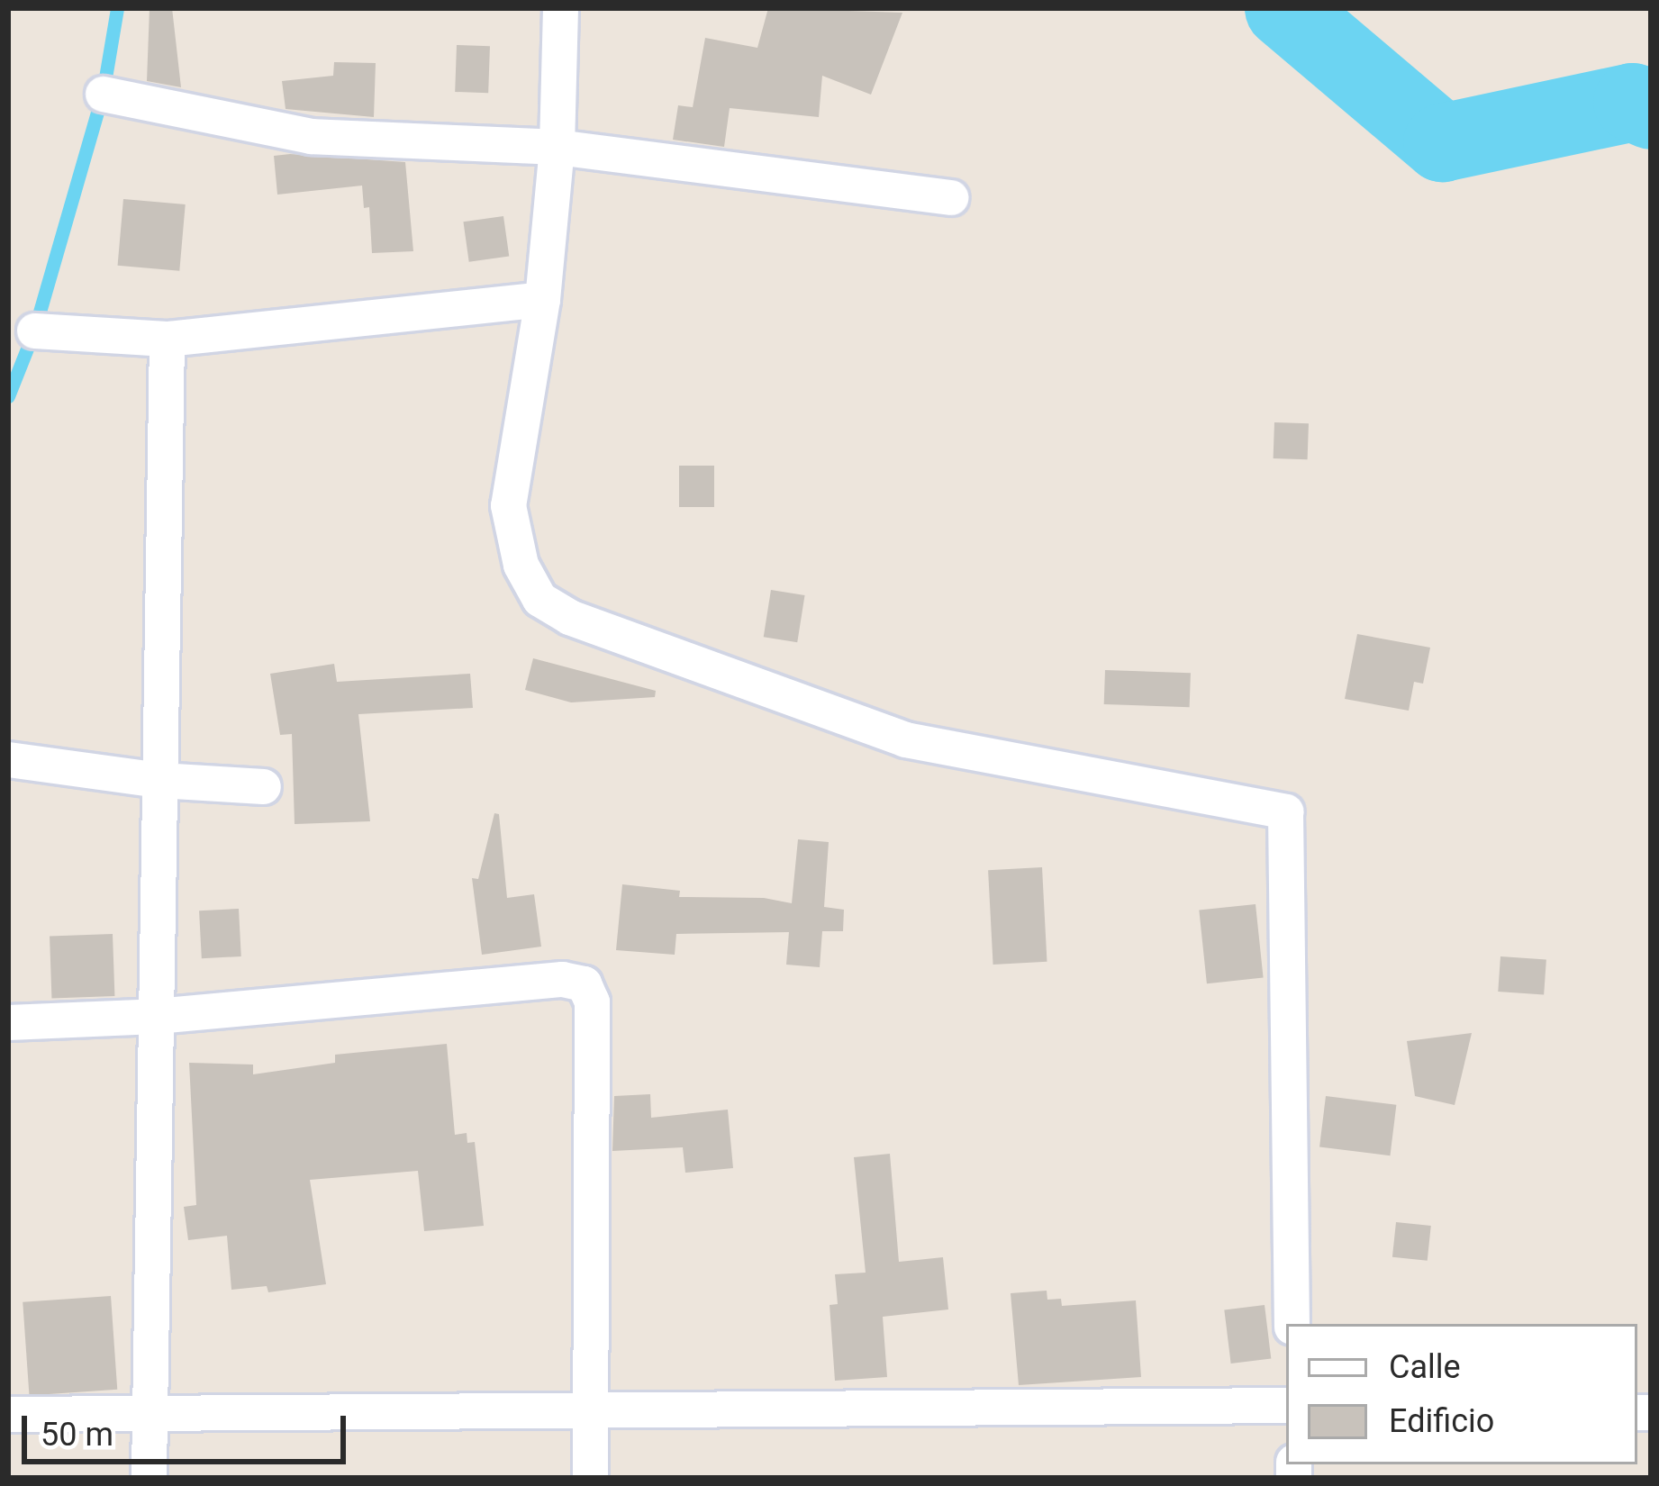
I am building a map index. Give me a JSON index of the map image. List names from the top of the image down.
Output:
{
  "legend": ["Calle", "Edificio"],
  "scale_bar": "50 m"
}
